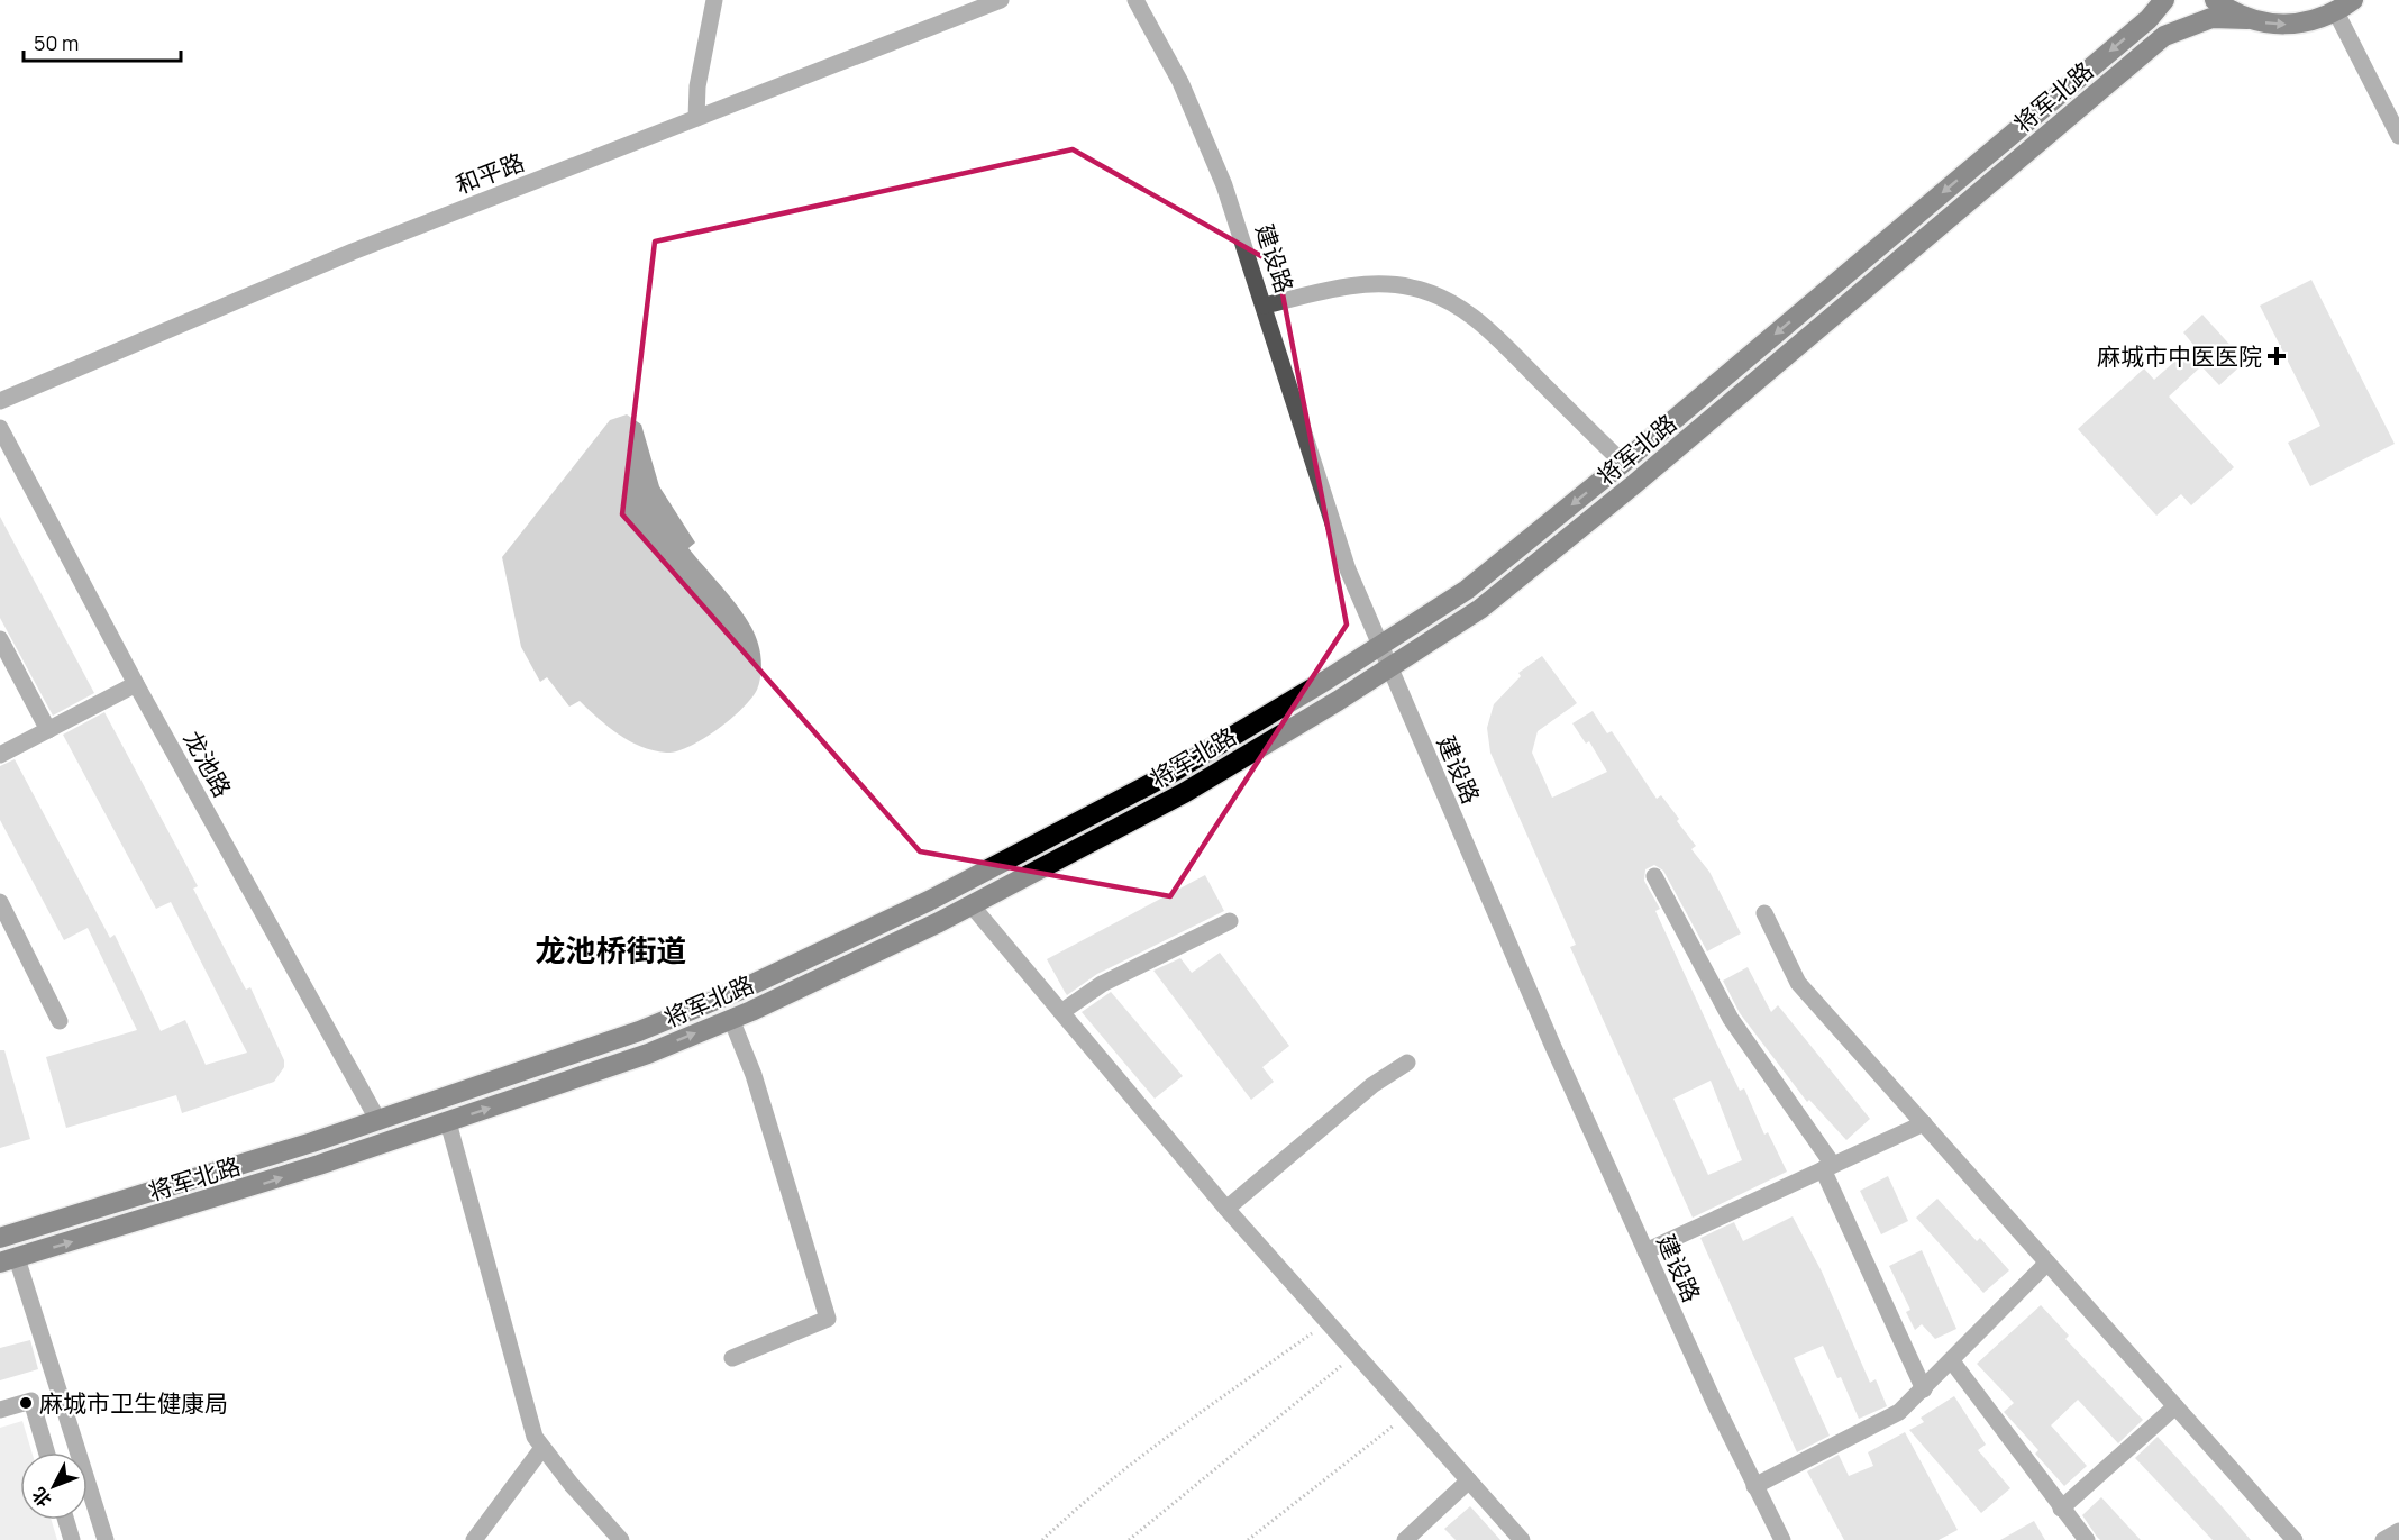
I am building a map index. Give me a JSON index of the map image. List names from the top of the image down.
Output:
{
  "streets": {
    "highway": ["将军北路"],
    "street": ["和平路", "建设路", "龙池路"]
  },
  "crossings": [
    ["将军北路", "建设路"],
    ["将军北路", "龙池路"]
  ],
  "districts": ["龙池桥街道"],
  "places": {
    "health": ["麻城市中医医院"],
    "other": ["麻城市卫生健康局"]
  },
  "scale_bar": "50 m",
  "north": "bottom left"
}
